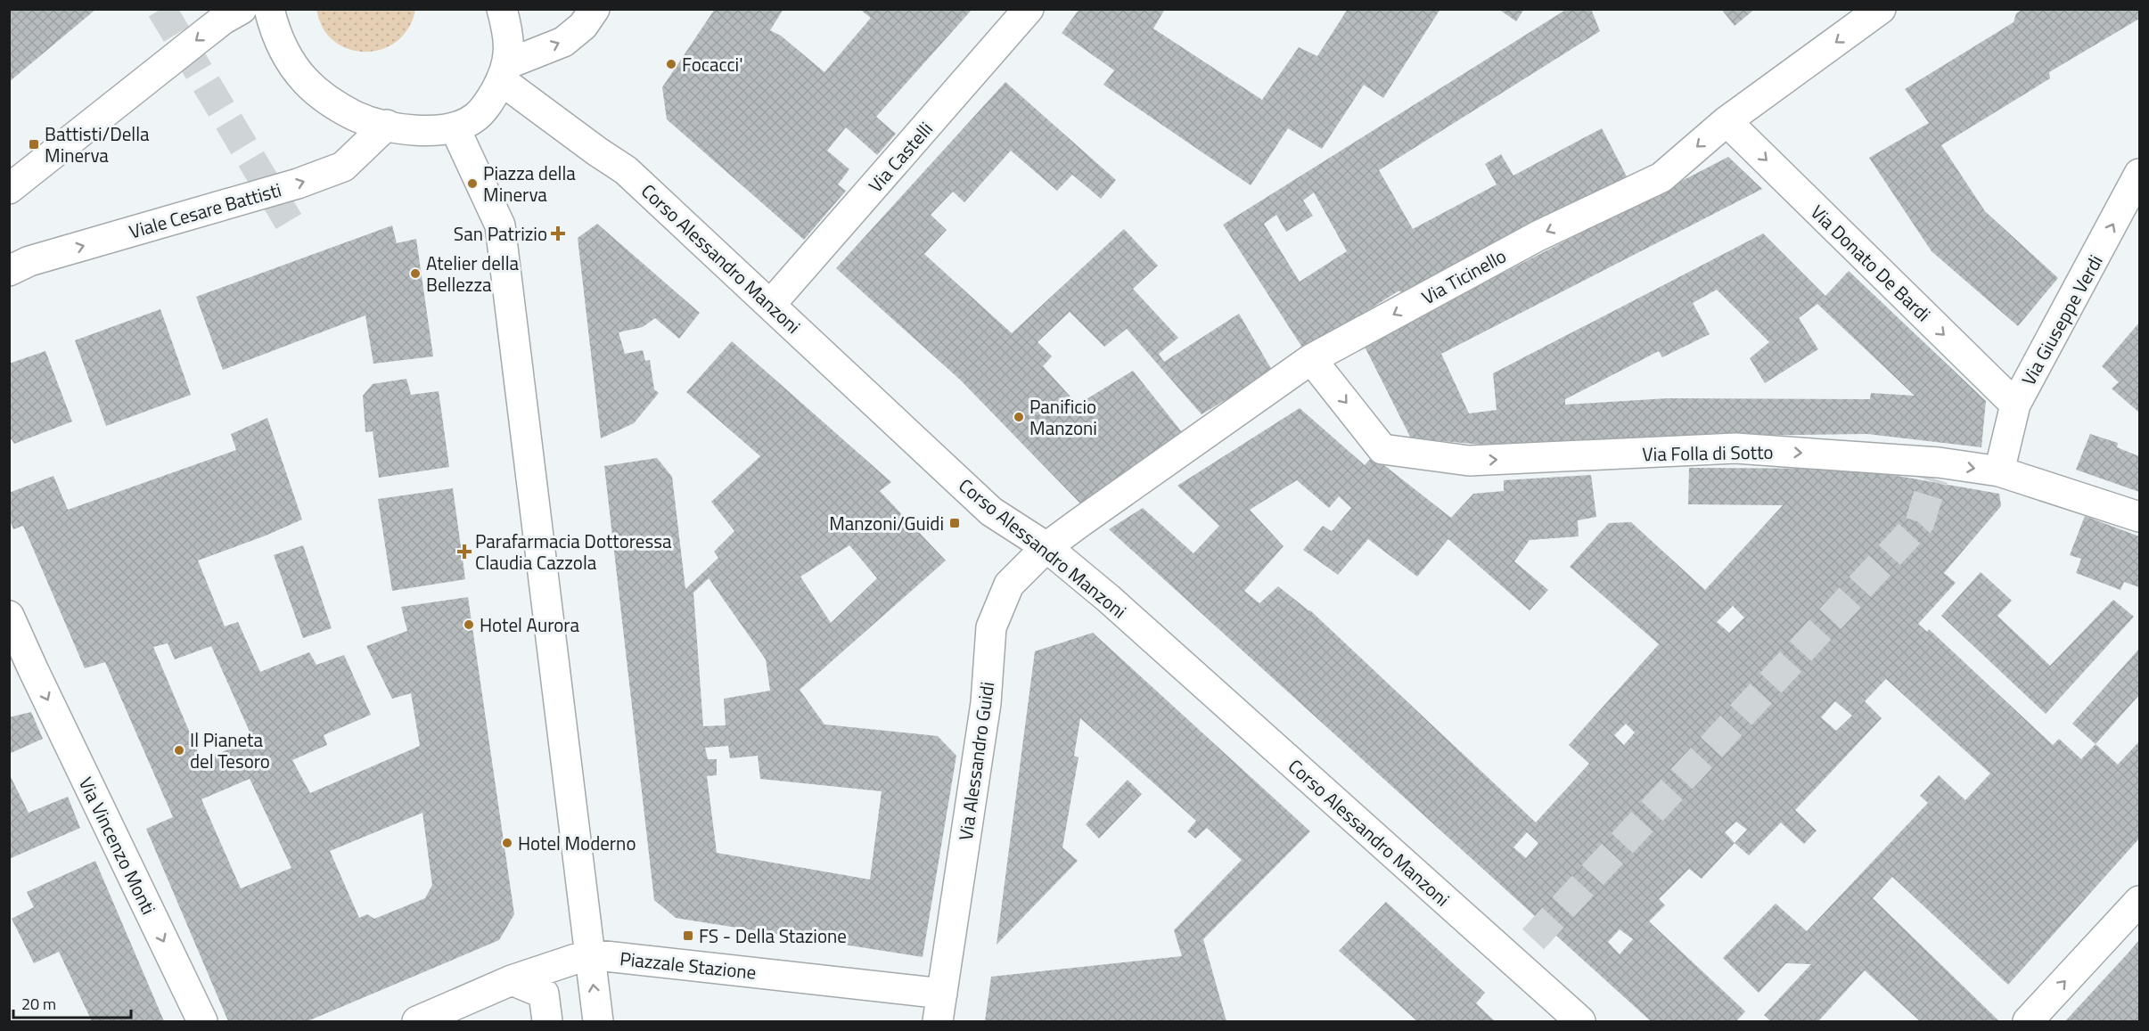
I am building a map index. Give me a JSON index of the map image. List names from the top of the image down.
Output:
{
  "streets": {
    "street": [
      "Via Castelli",
      "Viale Cesare Battisti",
      "Corso Alessandro Manzoni",
      "Via Donato De Bardi",
      "Via Ticinello",
      "Via Giuseppe Verdi",
      "Via Folla di Sotto",
      "Via Alessandro Guidi",
      "Via Vincenzo Monti",
      "Piazzale Stazione"
    ]
  },
  "crossings": [
    ["Via Castelli", "Corso Alessandro Manzoni"],
    ["Corso Alessandro Manzoni", "Via Ticinello"],
    ["Corso Alessandro Manzoni", "Via Alessandro Guidi"],
    ["Via Donato De Bardi", "Via Ticinello"],
    ["Via Donato De Bardi", "Via Giuseppe Verdi"],
    ["Via Ticinello", "Via Folla di Sotto"],
    ["Via Ticinello", "Via Alessandro Guidi"],
    ["Via Giuseppe Verdi", "Via Folla di Sotto"],
    ["Via Alessandro Guidi", "Piazzale Stazione"]
  ],
  "one_way": [
    "Via Donato De Bardi",
    "Via Ticinello",
    "Via Giuseppe Verdi",
    "Via Folla di Sotto",
    "Via Vincenzo Monti"
  ],
  "places": {
    "other": [
      "Focacci'",
      "Piazza della Minerva",
      "Atelier della Bellezza",
      "Panificio Manzoni",
      "Hotel Aurora",
      "Il Pianeta del Tesoro",
      "Hotel Moderno"
    ],
    "transit": ["Battisti/Della Minerva", "Manzoni/Guidi", "FS - Della Stazione"],
    "health": ["San Patrizio", "Parafarmacia Dottoressa Claudia Cazzola"]
  },
  "scale_bar": "20 m"
}
